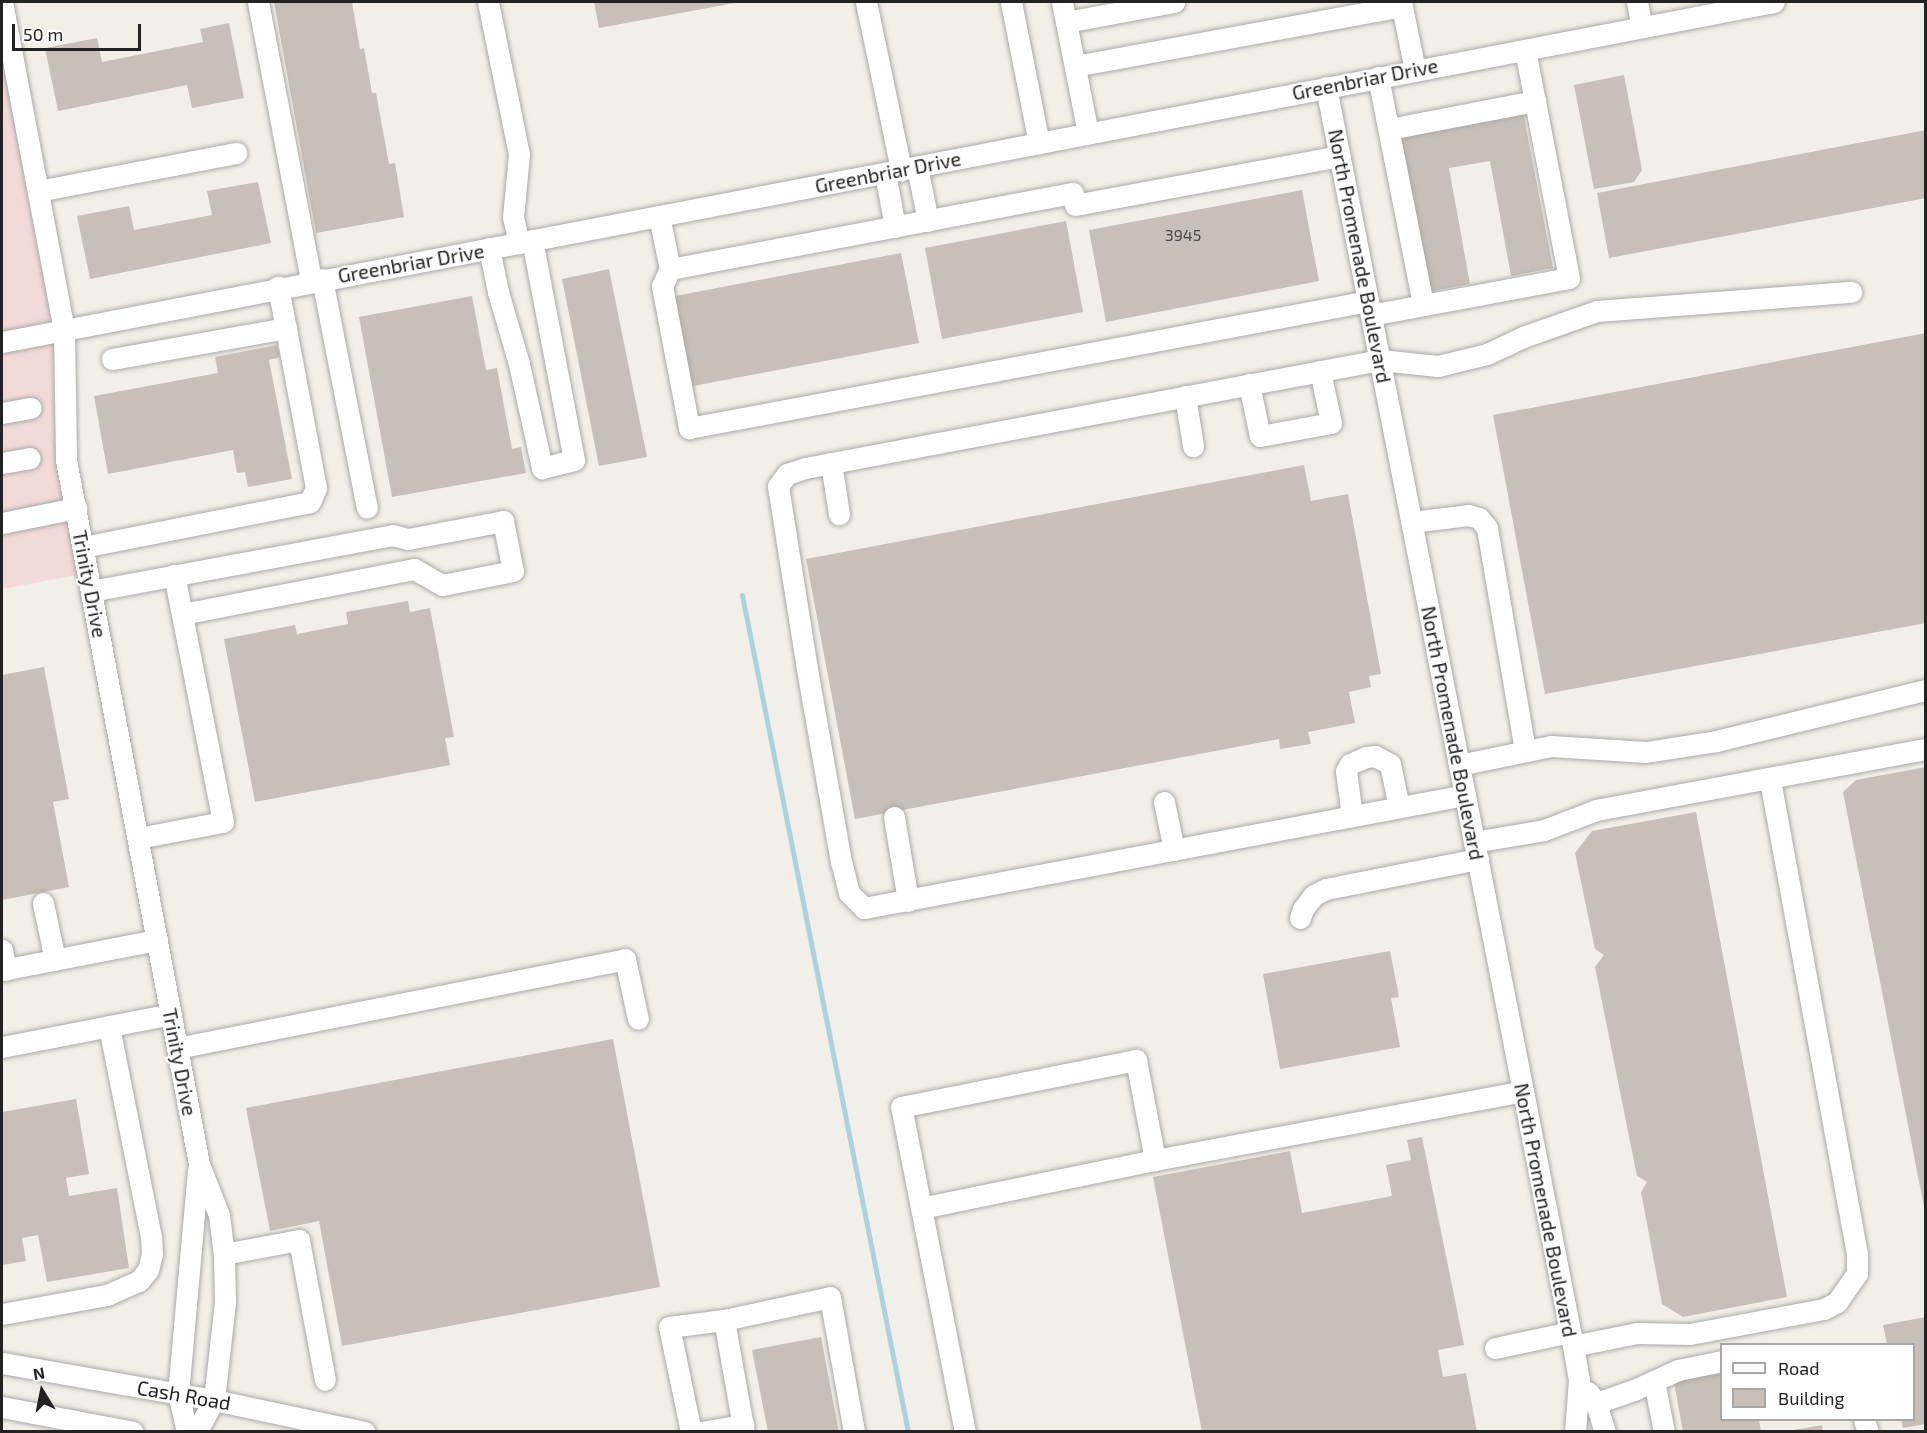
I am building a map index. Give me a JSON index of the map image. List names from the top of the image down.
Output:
{
  "streets": {
    "street": [
      "Greenbriar Drive",
      "North Promenade Boulevard",
      "Trinity Drive",
      "Cash Road"
    ]
  },
  "crossings": [
    ["Greenbriar Drive", "North Promenade Boulevard"],
    ["Greenbriar Drive", "Trinity Drive"],
    ["Trinity Drive", "Cash Road"]
  ],
  "house_numbers": ["3945"],
  "legend": ["Road", "Building"],
  "scale_bar": "50 m",
  "north": "top"
}
